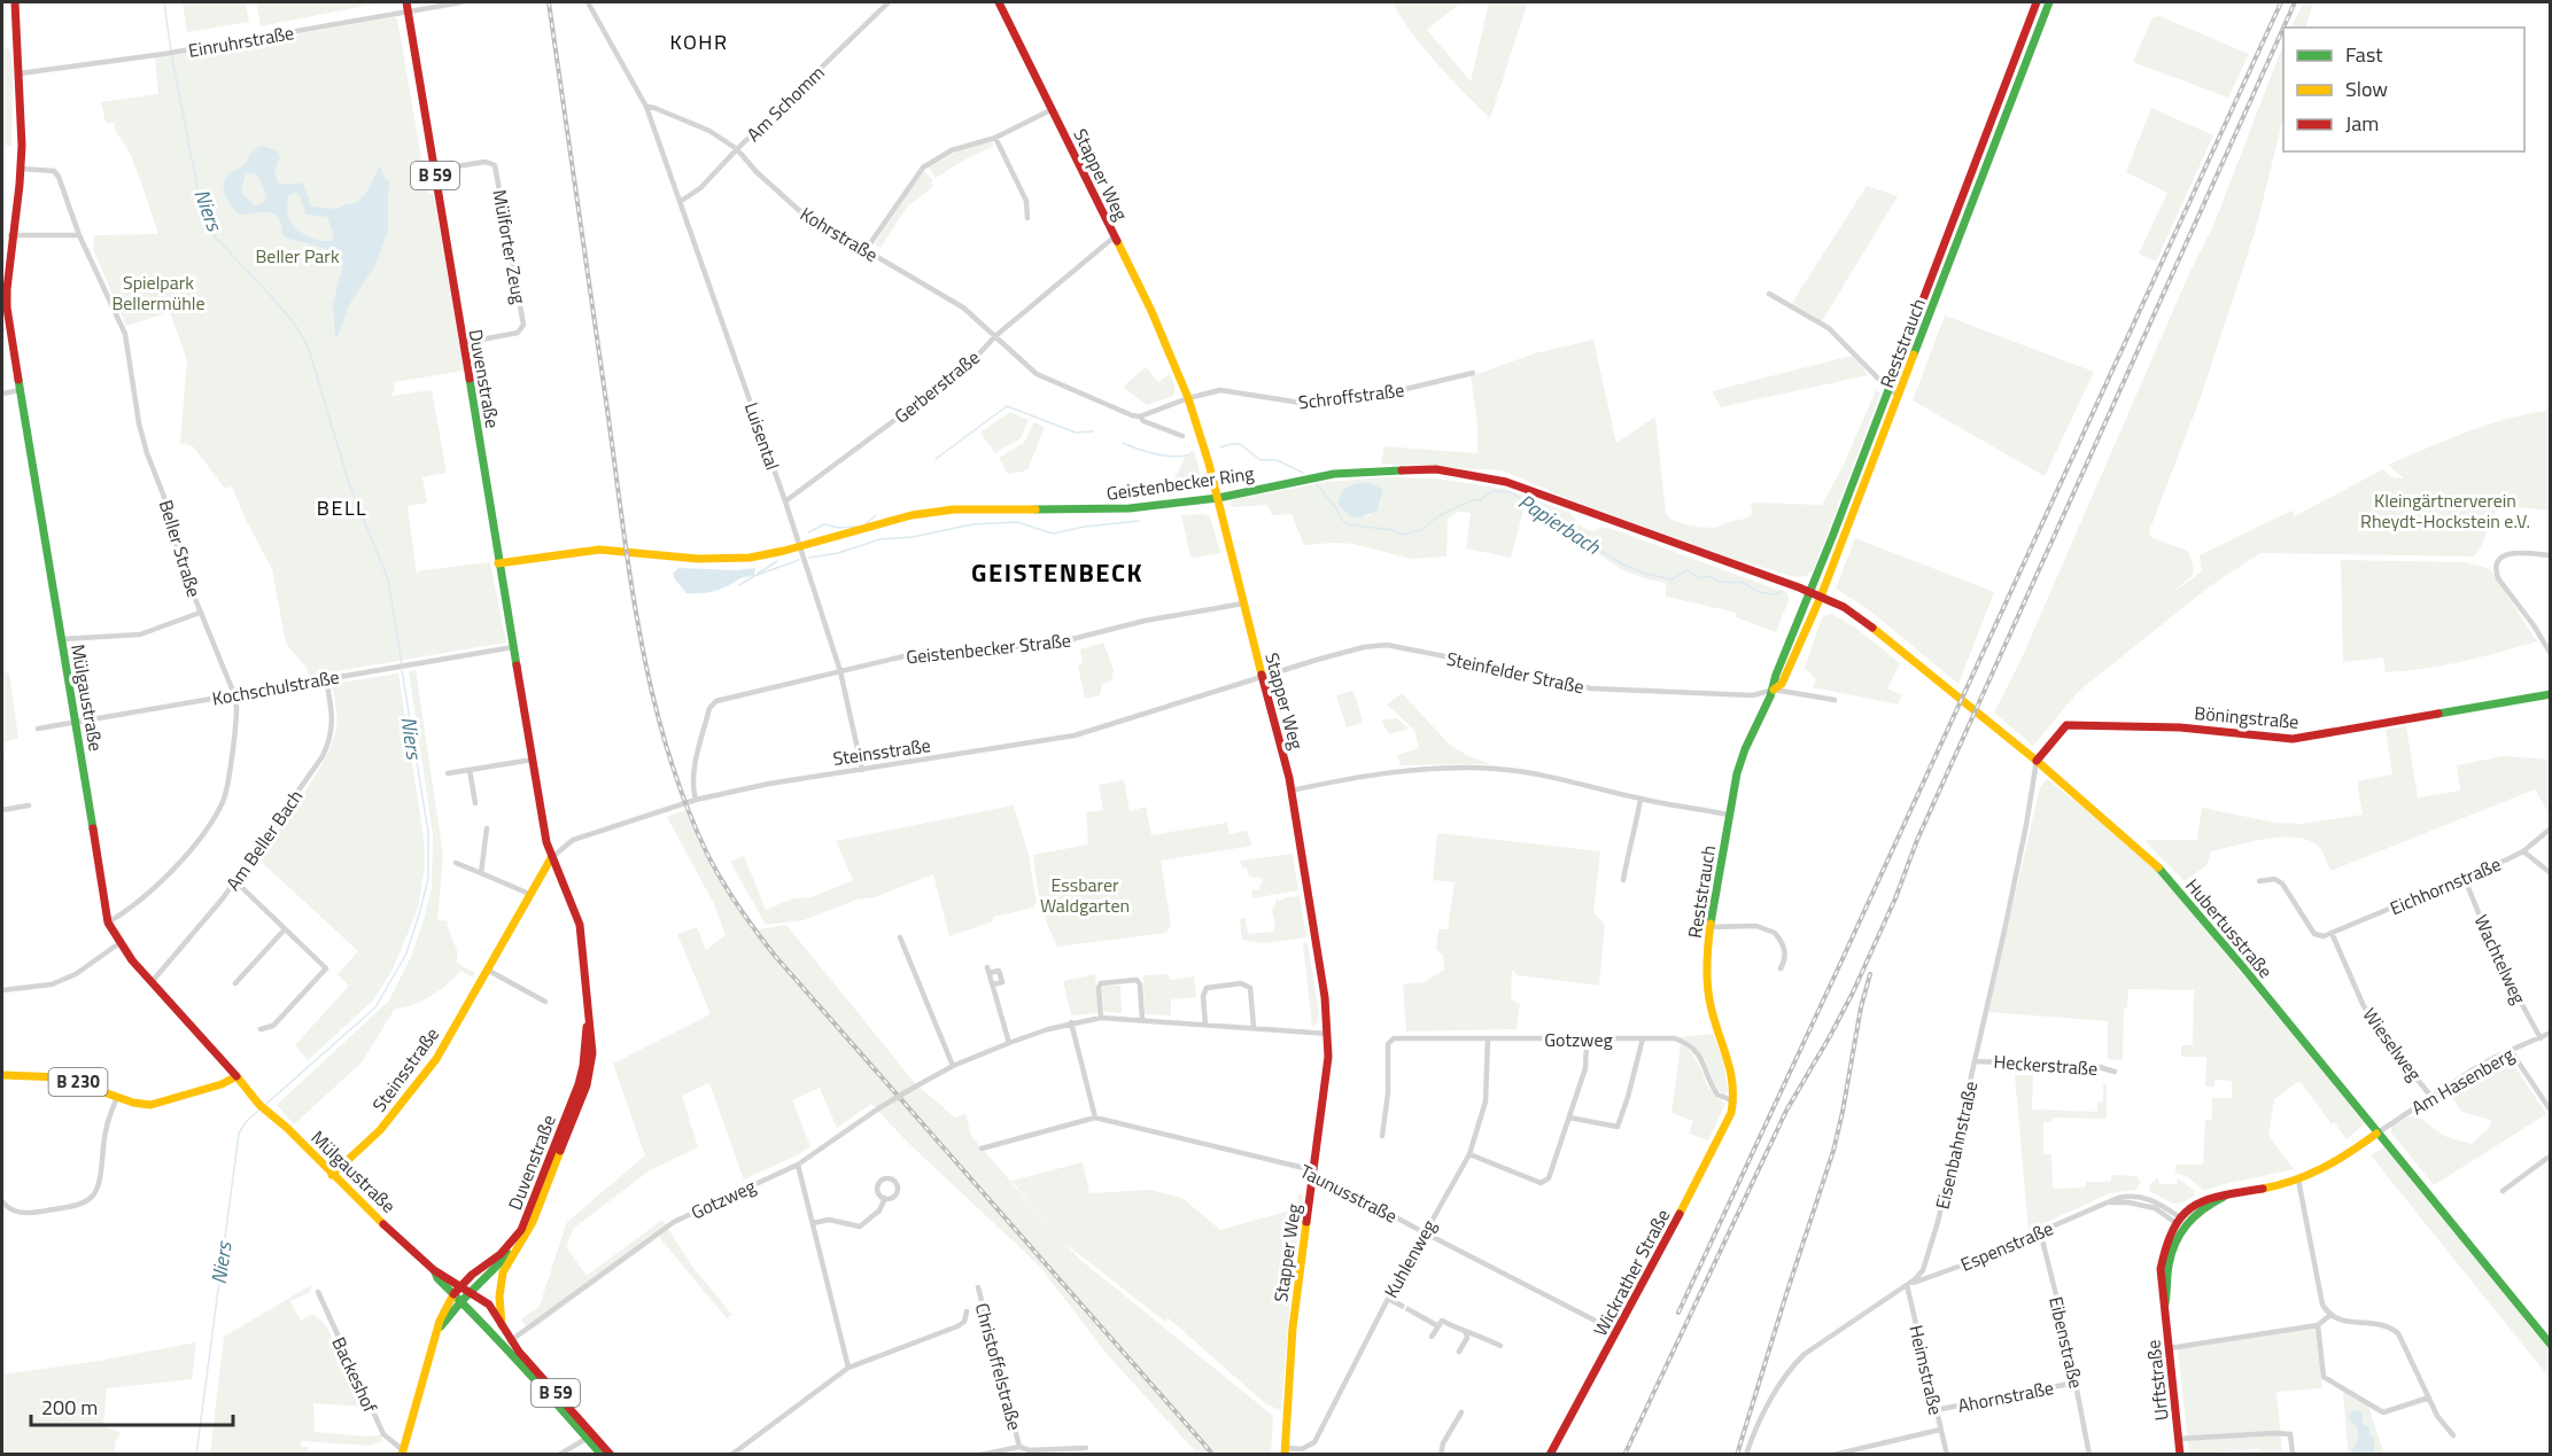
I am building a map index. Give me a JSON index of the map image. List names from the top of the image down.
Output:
{
  "streets": {
    "main road": [
      "Stapper Weg",
      "B 59",
      "Reststrauch",
      "Duvenstraße",
      "Geistenbecker Ring",
      "Mülgaustraße",
      "Böningstraße",
      "Steinsstraße",
      "Hubertusstraße",
      "B 230",
      "Wickrather Straße",
      "Urftstraße"
    ],
    "street": [
      "Einruhrstraße",
      "Am Schomm",
      "Kohrstraße",
      "Mülforter Zeug",
      "Gerberstraße",
      "Schroffstraße",
      "Luisental",
      "Beller Straße",
      "Geistenbecker Straße",
      "Steinfelder Straße",
      "Kochschulstraße",
      "Am Beller Bach",
      "Eichhornstraße",
      "Wachtelweg",
      "Gotzweg",
      "Wieselweg",
      "Heckerstraße",
      "Am Hasenberg",
      "Eisenbahnstraße",
      "Taunusstraße",
      "Espenstraße",
      "Kuhlenweg",
      "Eibenstraße",
      "Christoffelstraße",
      "Heimstraße",
      "Backeshof",
      "Ahornstraße"
    ]
  },
  "crossings": [
    ["Einruhrstraße", "Duvenstraße"],
    ["Einruhrstraße", "Mülgaustraße"],
    ["Am Schomm", "Kohrstraße"],
    ["Am Schomm", "Luisental"],
    ["Stapper Weg", "Gerberstraße"],
    ["Stapper Weg", "Schroffstraße"],
    ["Stapper Weg", "Geistenbecker Ring"],
    ["Stapper Weg", "Geistenbecker Straße"],
    ["Stapper Weg", "Steinfelder Straße"],
    ["Stapper Weg", "Steinsstraße"],
    ["Stapper Weg", "Gotzweg"],
    ["Stapper Weg", "Taunusstraße"],
    ["Stapper Weg", "Kuhlenweg"],
    ["B 59", "Duvenstraße"],
    ["B 59", "Mülgaustraße"],
    ["B 59", "Gotzweg"],
    ["Kohrstraße", "Gerberstraße"],
    ["Kohrstraße", "Luisental"],
    ["Mülforter Zeug", "Duvenstraße"],
    ["Reststrauch", "Geistenbecker Ring"],
    ["Reststrauch", "Steinfelder Straße"],
    ["Reststrauch", "Hubertusstraße"],
    ["Reststrauch", "Gotzweg"],
    ["Reststrauch", "Wickrather Straße"],
    ["Duvenstraße", "Geistenbecker Ring"],
    ["Duvenstraße", "Kochschulstraße"],
    ["Duvenstraße", "Mülgaustraße"],
    ["Duvenstraße", "Steinsstraße"],
    ["Duvenstraße", "Backeshof"],
    ["Gerberstraße", "Luisental"],
    ["Luisental", "Geistenbecker Ring"],
    ["Luisental", "Geistenbecker Straße"],
    ["Luisental", "Steinsstraße"],
    ["Geistenbecker Ring", "Hubertusstraße"],
    ["Beller Straße", "Kochschulstraße"],
    ["Beller Straße", "Mülgaustraße"],
    ["Geistenbecker Straße", "Steinsstraße"],
    ["Steinfelder Straße", "Steinsstraße"],
    ["Kochschulstraße", "Mülgaustraße"],
    ["Kochschulstraße", "Am Beller Bach"],
    ["Mülgaustraße", "Steinsstraße"],
    ["Mülgaustraße", "Am Beller Bach"],
    ["Mülgaustraße", "B 230"],
    ["Böningstraße", "Hubertusstraße"],
    ["Böningstraße", "Eisenbahnstraße"],
    ["Eichhornstraße", "Wachtelweg"],
    ["Eichhornstraße", "Wieselweg"],
    ["Hubertusstraße", "Am Hasenberg"],
    ["Hubertusstraße", "Eisenbahnstraße"],
    ["Wachtelweg", "Am Hasenberg"],
    ["Gotzweg", "Kuhlenweg"],
    ["Gotzweg", "Wickrather Straße"],
    ["Wieselweg", "Am Hasenberg"],
    ["Heckerstraße", "Eisenbahnstraße"],
    ["Eisenbahnstraße", "Espenstraße"],
    ["Eisenbahnstraße", "Heimstraße"],
    ["Taunusstraße", "Kuhlenweg"],
    ["Taunusstraße", "Wickrather Straße"],
    ["Espenstraße", "Eibenstraße"],
    ["Espenstraße", "Heimstraße"],
    ["Espenstraße", "Urftstraße"],
    ["Eibenstraße", "Ahornstraße"],
    ["Heimstraße", "Ahornstraße"]
  ],
  "districts": ["KOHR", "BELL", "GEISTENBECK"],
  "water": ["Niers", "Papierbach"],
  "parks": [
    "Beller Park",
    "Spielpark Bellermühle",
    "Kleingärtnerverein Rheydt-Hockstein e.V.",
    "Essbarer Waldgarten"
  ],
  "legend": ["Fast", "Slow", "Jam"],
  "scale_bar": "200 m"
}
